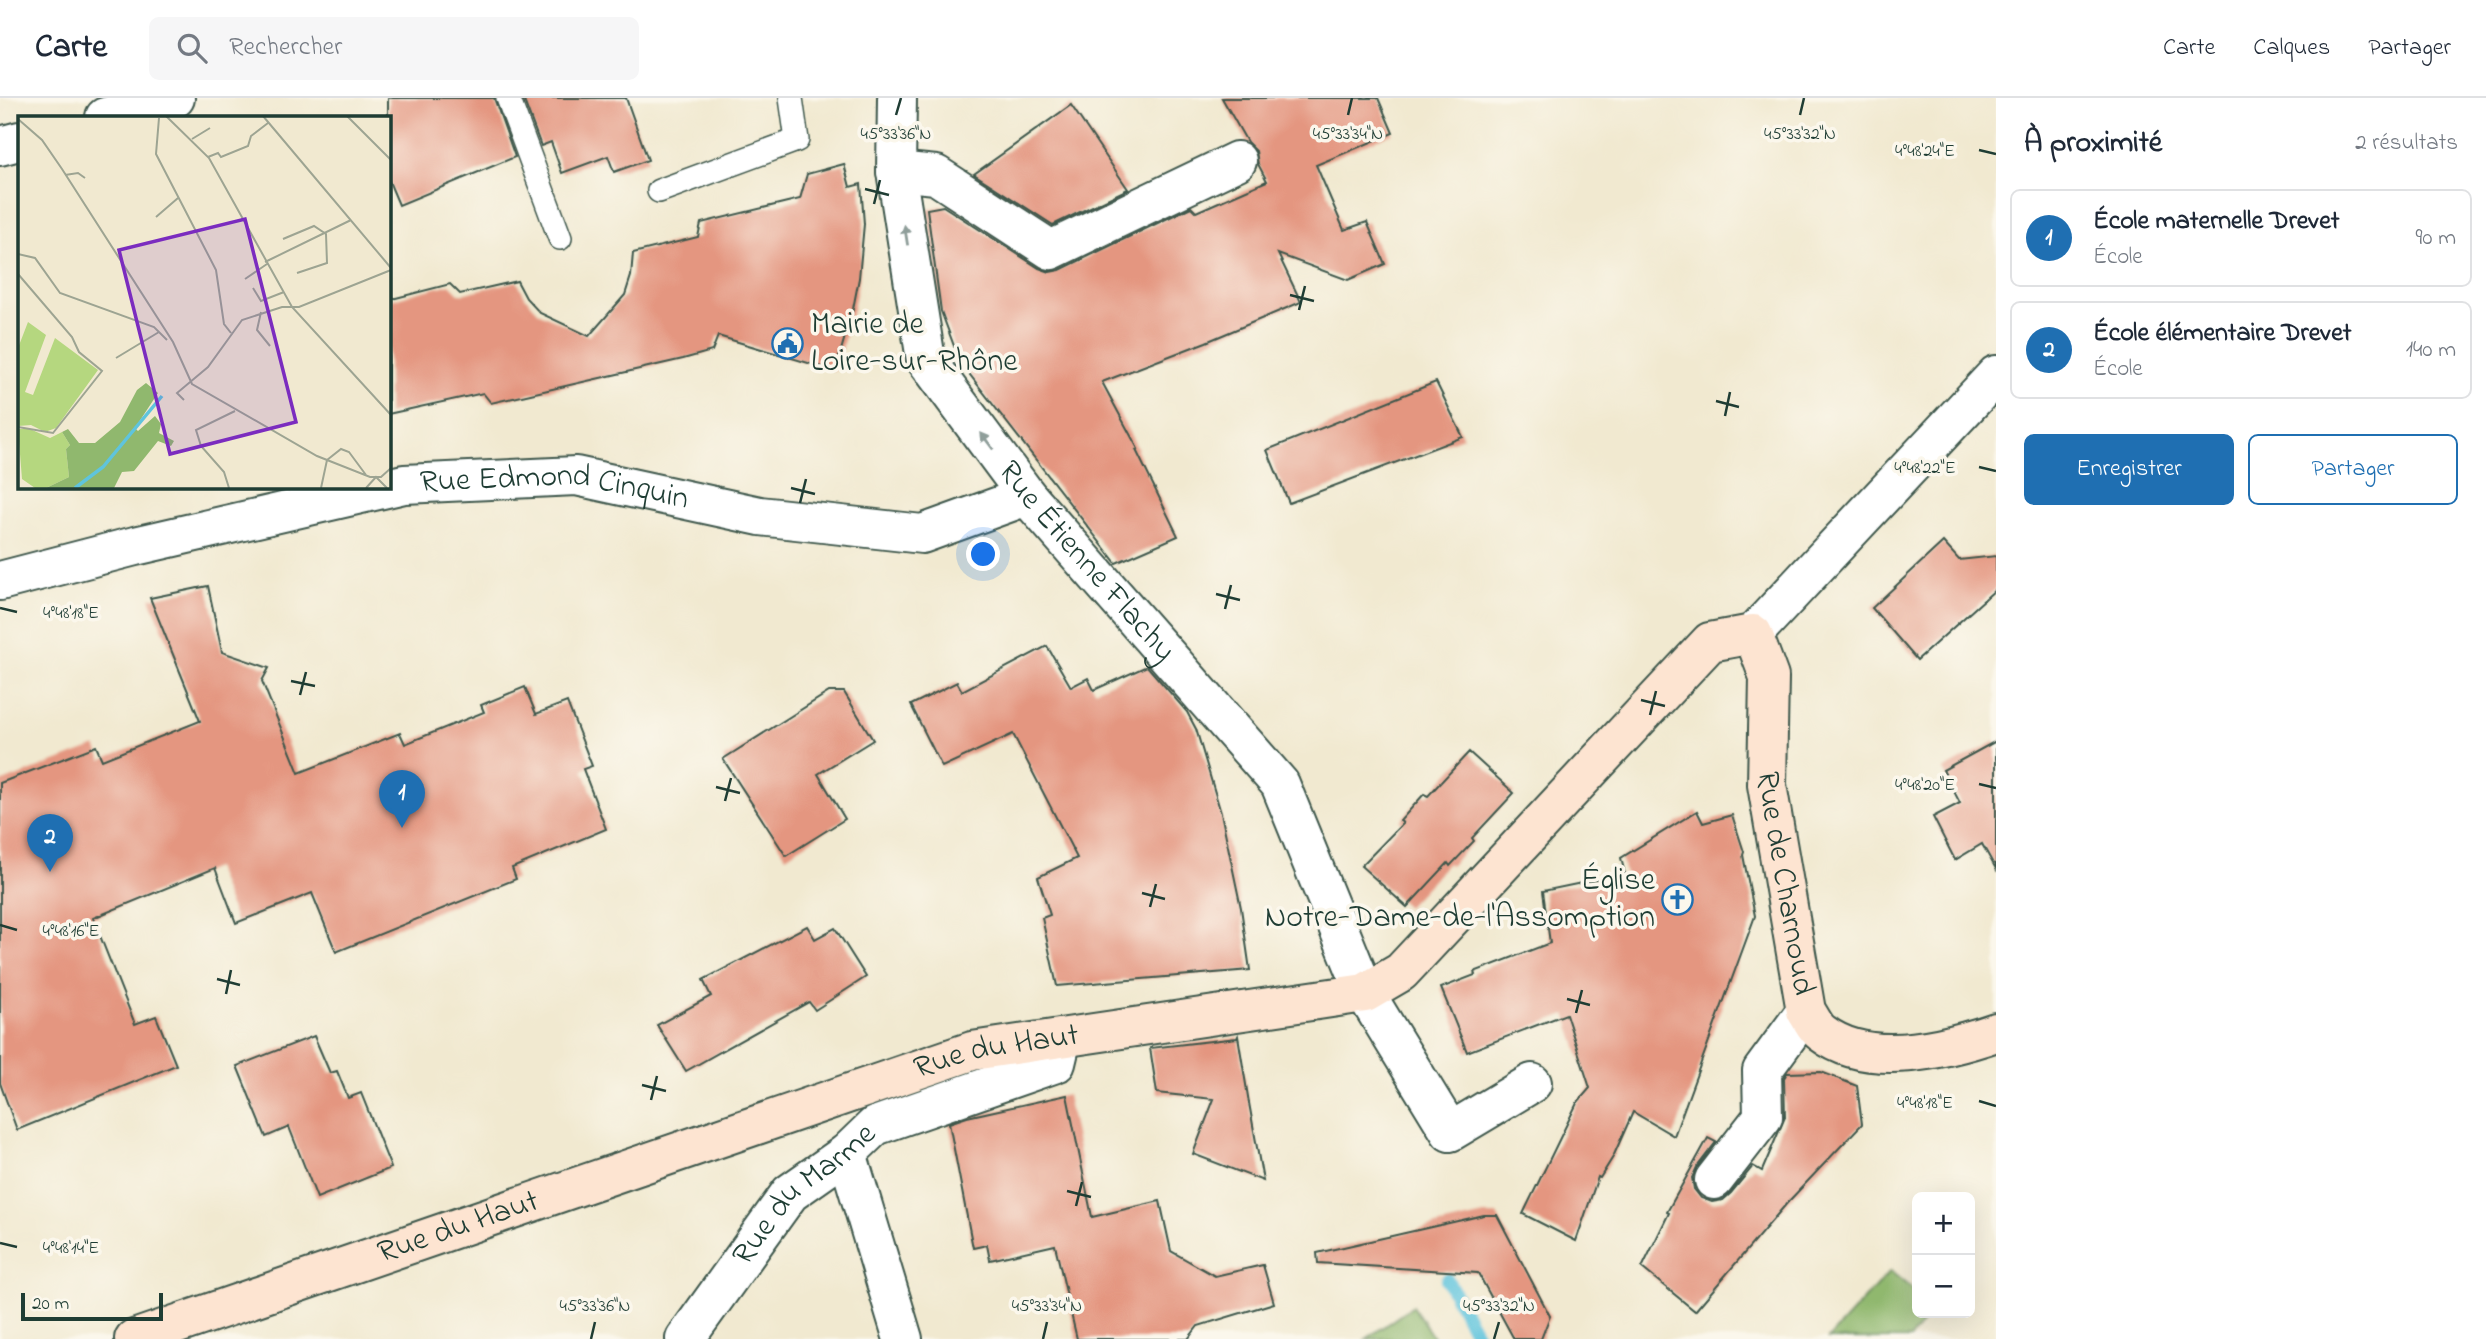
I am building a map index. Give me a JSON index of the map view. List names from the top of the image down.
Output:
{
  "streets": {
    "street": [
      "Rue Edmond Cinquin",
      "Rue Étienne Flachy",
      "Rue de Charnoud",
      "Rue du Haut",
      "Rue du Marme"
    ]
  },
  "crossings": [
    ["Rue Edmond Cinquin", "Rue Étienne Flachy"],
    ["Rue Étienne Flachy", "Rue du Haut"],
    ["Rue de Charnoud", "Rue du Haut"],
    ["Rue du Haut", "Rue du Marme"]
  ],
  "places": {
    "public building": ["Mairie de Loire-sur-Rhône"],
    "church": ["Église Notre-Dame-de-l'Assomption"]
  },
  "scale_bar": "20 m",
  "page": {
    "header": "Carte",
    "search": "Rechercher",
    "nav": ["Carte", "Calques", "Partager"],
    "heading": ["À proximité", "2 résultats"],
    "list": [
      {
        "mark": "1",
        "name": "École maternelle Drevet",
        "note": "École",
        "value": "90 m"
      },
      {
        "mark": "2",
        "name": "École élémentaire Drevet",
        "note": "École",
        "value": "140 m"
      }
    ],
    "buttons": ["Enregistrer", "Partager"],
    "pins": ["1", "2"],
    "map_buttons": ["+", "−"],
    "scale": "20 m"
  },
  "coordinates": [
    "45°33'36\"N",
    "45°33'34\"N",
    "45°33'32\"N",
    "4°48'24\"E",
    "4°48'22\"E",
    "4°48'18\"E",
    "4°48'20\"E",
    "4°48'16\"E",
    "4°48'14\"E"
  ]
}
